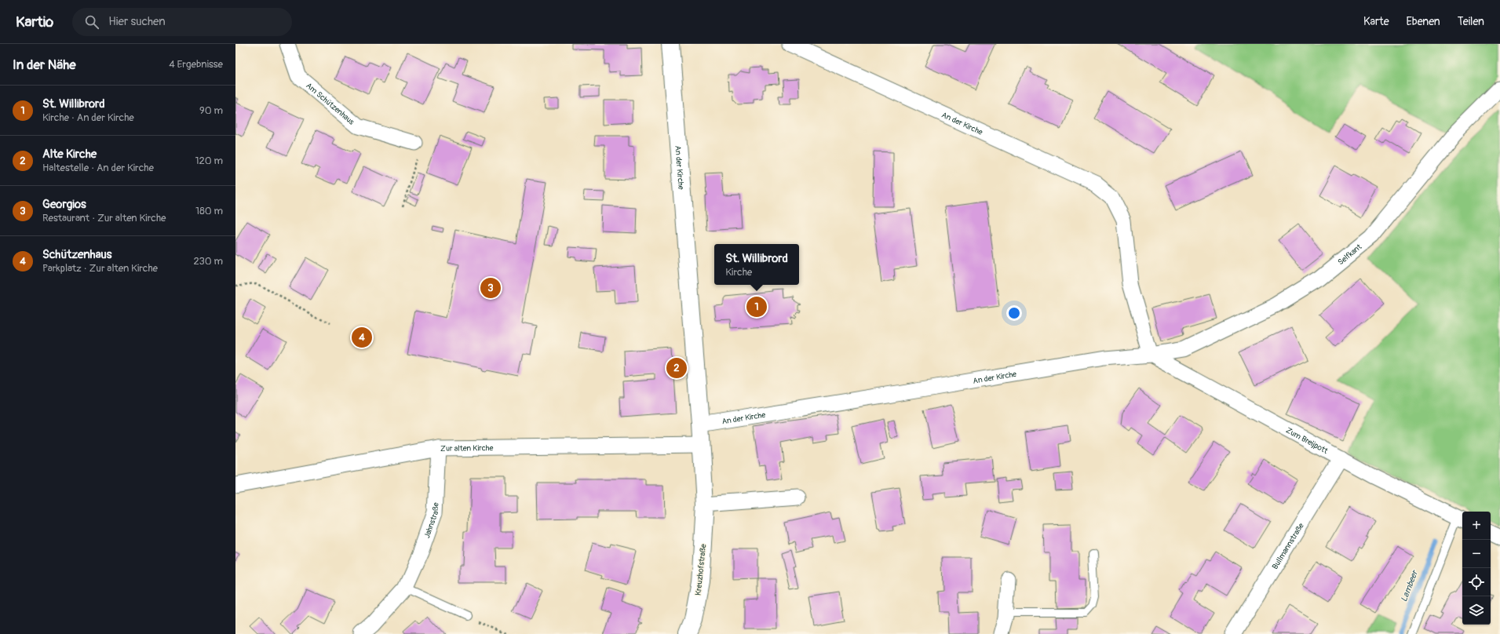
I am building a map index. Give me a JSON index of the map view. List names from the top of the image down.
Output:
{
  "streets": {
    "street": [
      "Am Schützenhaus",
      "An der Kirche",
      "Selfkant",
      "Zum Breijpott",
      "Zur alten Kirche",
      "Jahnstraße",
      "Bullmannstraße",
      "Kreuzhofstraße"
    ]
  },
  "crossings": [
    ["An der Kirche", "Selfkant"],
    ["An der Kirche", "Zum Breijpott"],
    ["An der Kirche", "Kreuzhofstraße"],
    ["Selfkant", "Zum Breijpott"],
    ["Zum Breijpott", "Bullmannstraße"],
    ["Zur alten Kirche", "Jahnstraße"],
    ["Zur alten Kirche", "Kreuzhofstraße"]
  ],
  "water": ["Lambeer"],
  "page": {
    "header": "Kartio",
    "search": "Hier suchen",
    "nav": ["Karte", "Ebenen", "Teilen"],
    "heading": ["In der Nähe", "4 Ergebnisse"],
    "list": [
      {
        "mark": "1",
        "name": "St. Willibrord",
        "note": "Kirche · An der Kirche",
        "value": "90 m"
      },
      {
        "mark": "2",
        "name": "Alte Kirche",
        "note": "Haltestelle · An der Kirche",
        "value": "120 m"
      },
      {
        "mark": "3",
        "name": "Georgios",
        "note": "Restaurant · Zur alten Kirche",
        "value": "180 m"
      },
      {
        "mark": "4",
        "name": "Schützenhaus",
        "note": "Parkplatz · Zur alten Kirche",
        "value": "230 m"
      }
    ],
    "popup": ["St. Willibrord", "Kirche"],
    "pins": [
      "3",
      "1",
      "4",
      "2"
    ],
    "map_buttons": ["+", "−"]
  }
}
